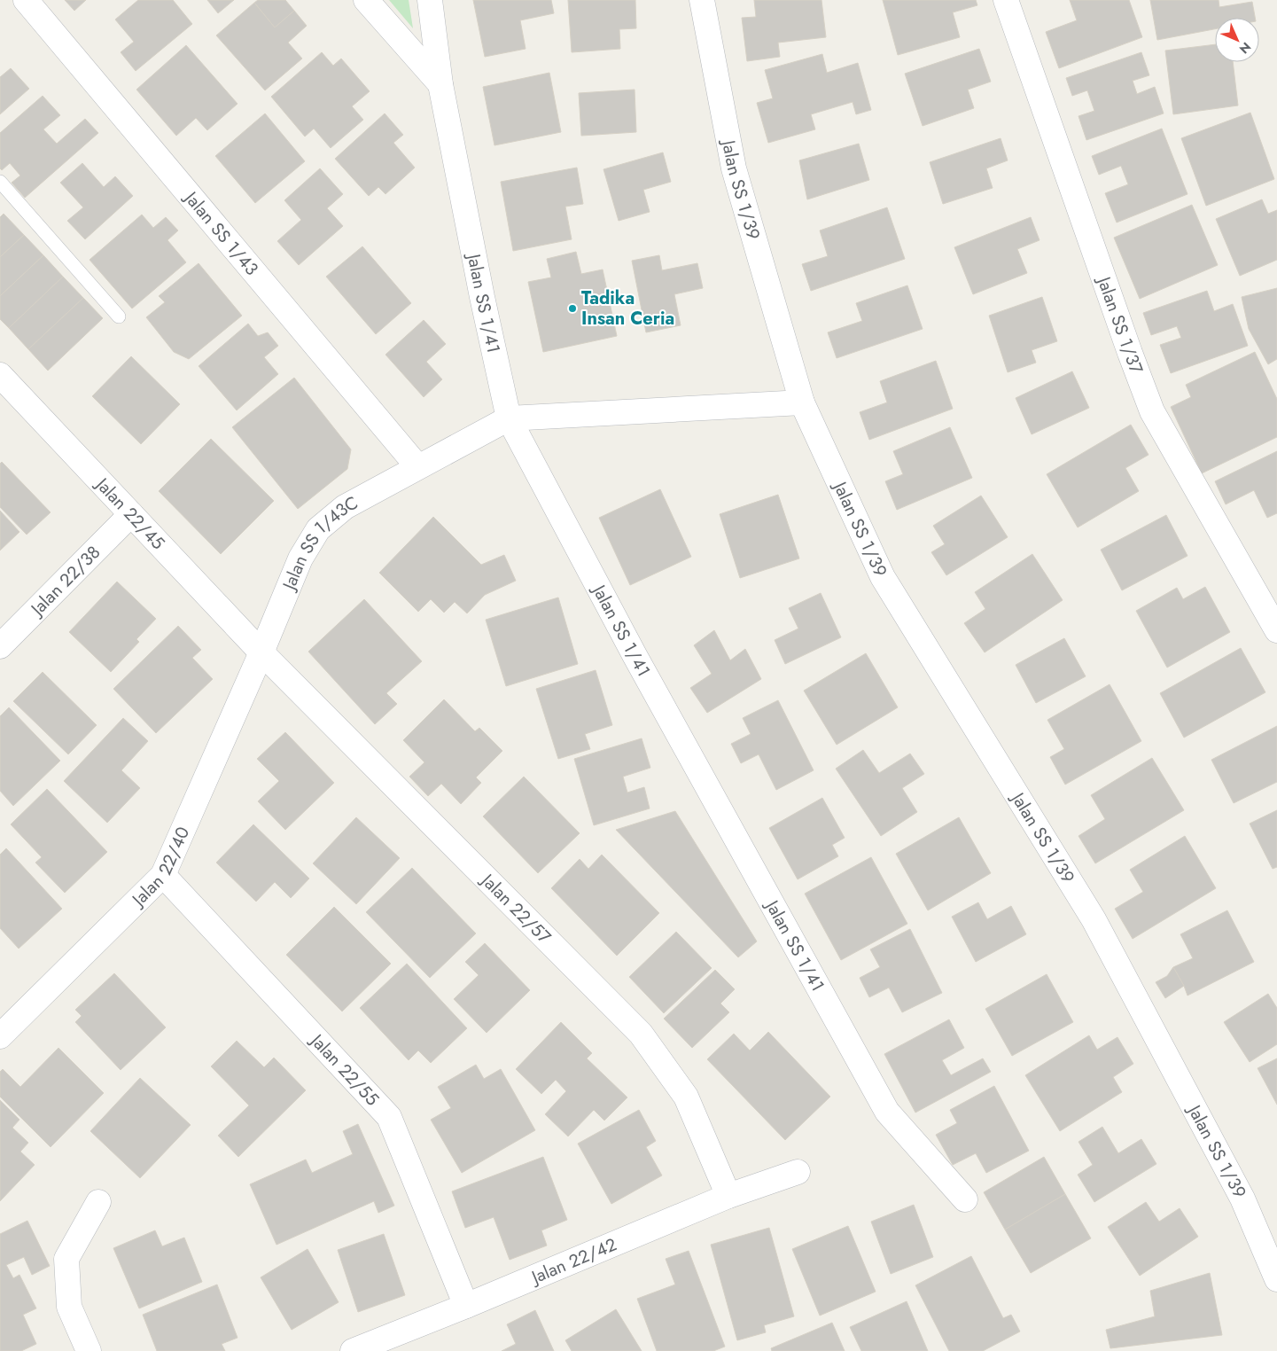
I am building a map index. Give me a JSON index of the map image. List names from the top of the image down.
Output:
{
  "streets": {
    "street": [
      "Jalan SS 1/39",
      "Jalan SS 1/43",
      "Jalan SS 1/41",
      "Jalan SS 1/37",
      "Jalan 22/45",
      "Jalan SS 1/43C",
      "Jalan 22/38",
      "Jalan 22/40",
      "Jalan 22/57",
      "Jalan 22/55",
      "Jalan 22/42"
    ]
  },
  "crossings": [
    ["Jalan SS 1/43", "Jalan SS 1/43C"],
    ["Jalan 22/45", "Jalan SS 1/43C"],
    ["Jalan 22/45", "Jalan 22/38"],
    ["Jalan 22/45", "Jalan 22/40"],
    ["Jalan 22/45", "Jalan 22/57"],
    ["Jalan SS 1/43C", "Jalan 22/40"],
    ["Jalan SS 1/43C", "Jalan 22/57"],
    ["Jalan 22/40", "Jalan 22/57"],
    ["Jalan 22/40", "Jalan 22/55"],
    ["Jalan 22/57", "Jalan 22/42"],
    ["Jalan 22/55", "Jalan 22/42"]
  ],
  "places": ["Tadika Insan Ceria"],
  "north": "bottom right"
}
